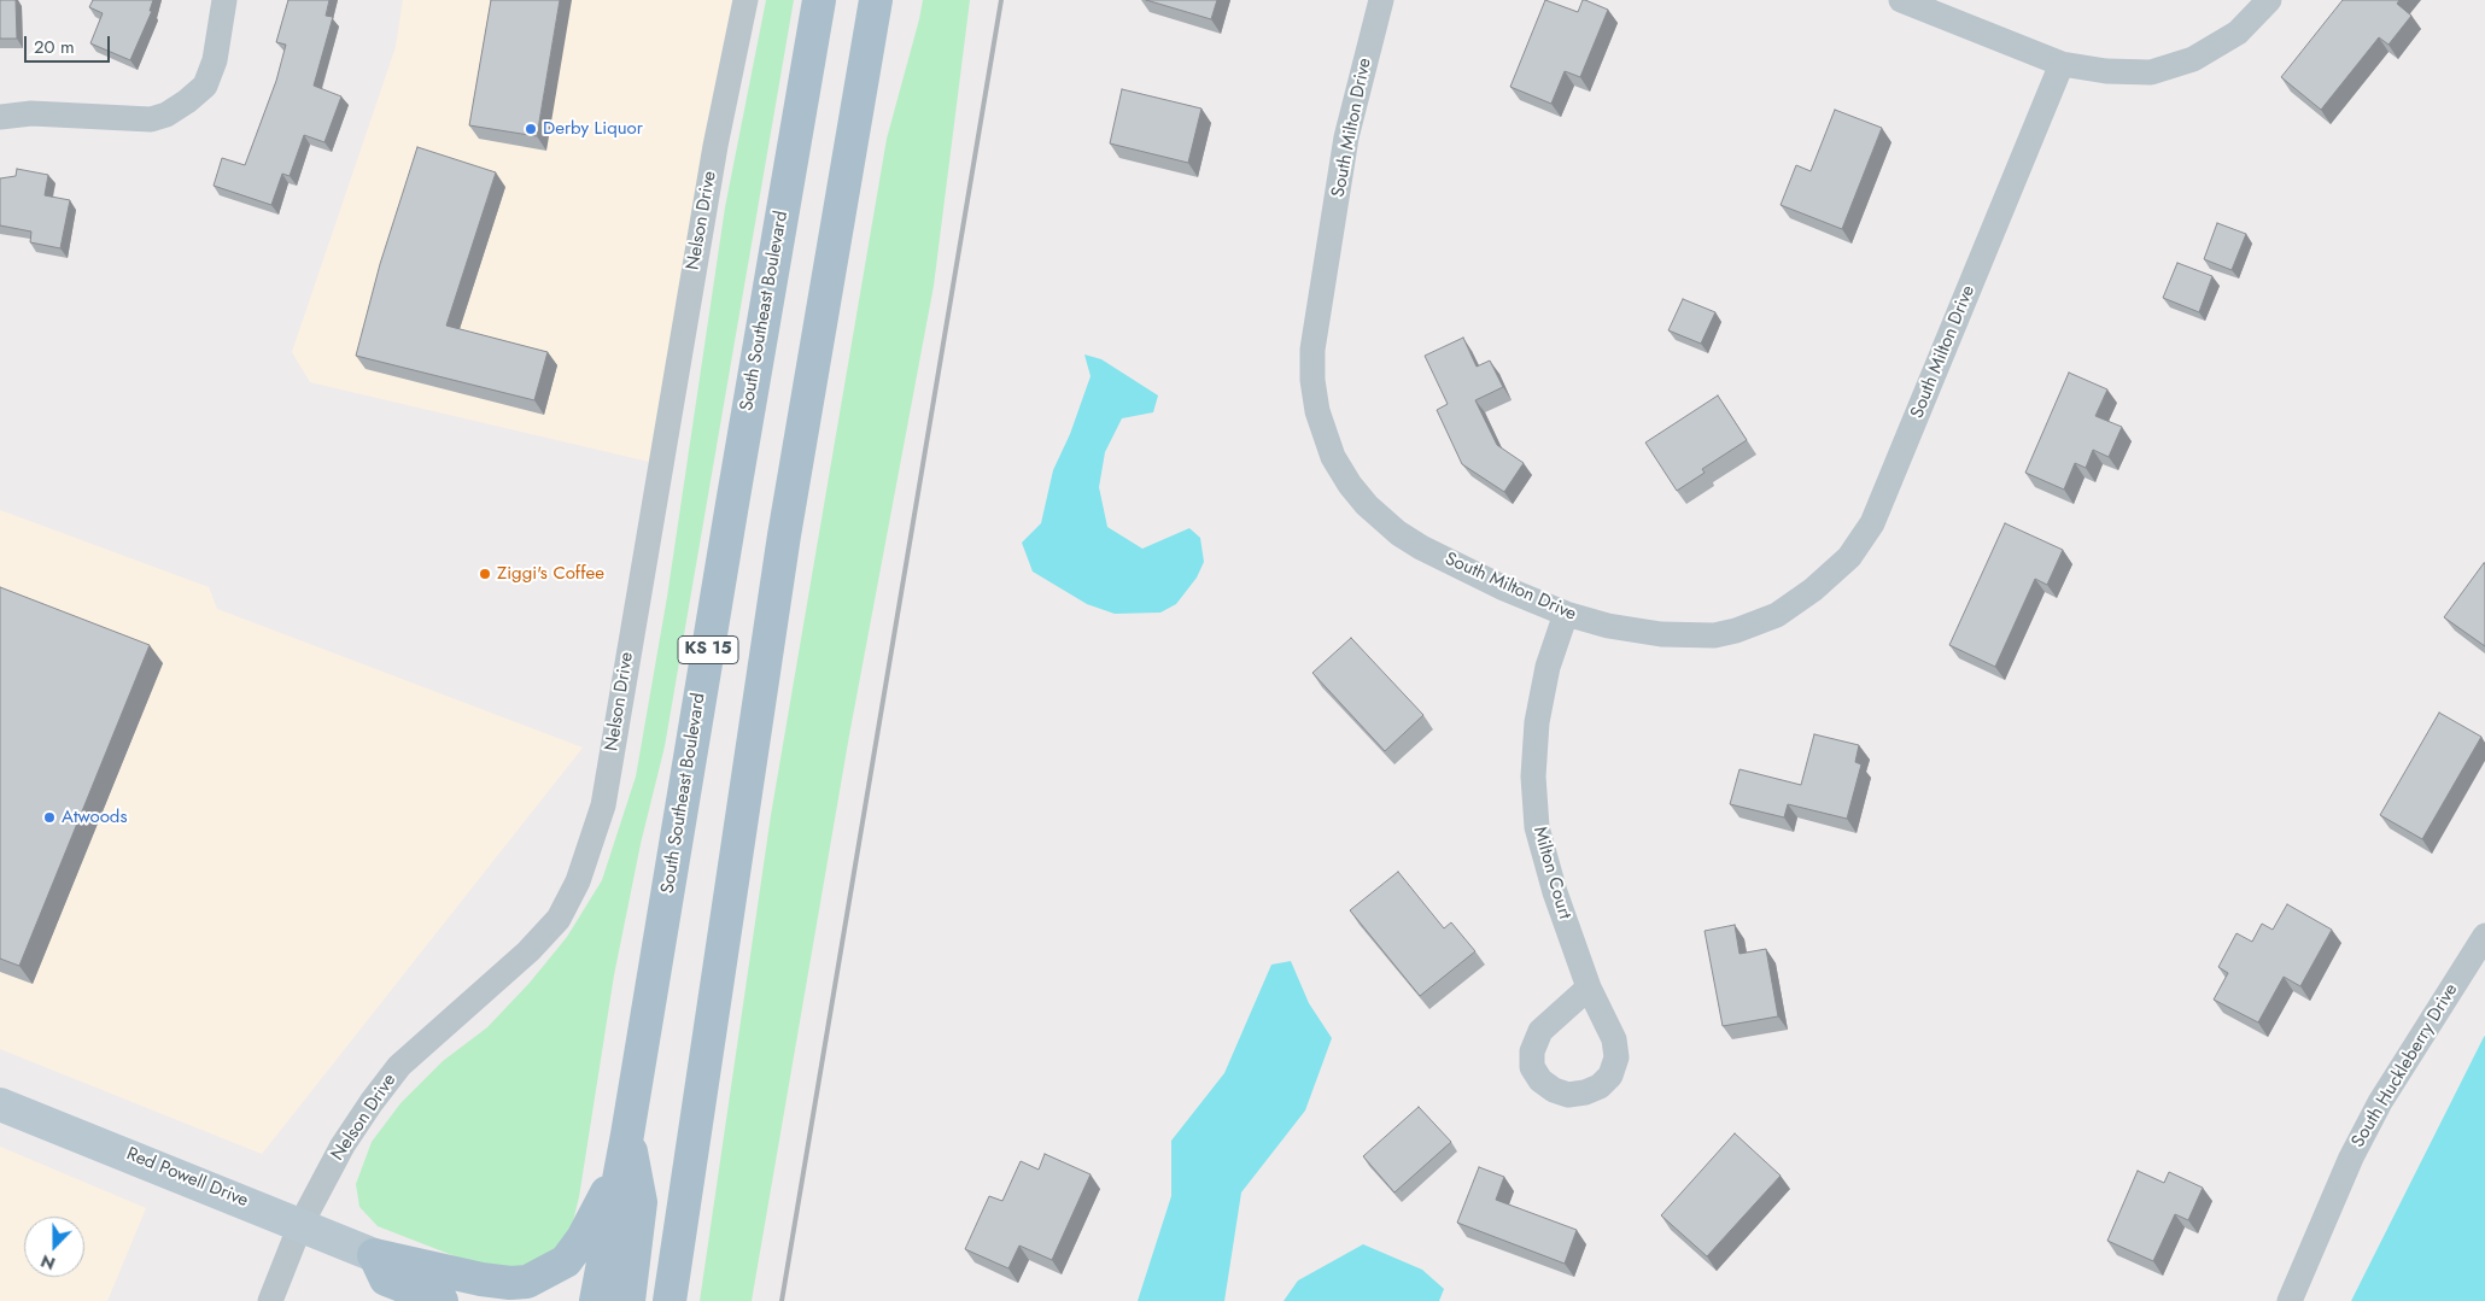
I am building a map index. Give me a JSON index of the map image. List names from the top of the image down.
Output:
{
  "streets": {
    "main road": ["South Southeast Boulevard", "KS 15"],
    "street": [
      "South Milton Drive",
      "Nelson Drive",
      "Milton Court",
      "South Huckleberry Drive",
      "Red Powell Drive"
    ]
  },
  "crossings": [
    ["South Milton Drive", "Milton Court"],
    ["Nelson Drive", "Red Powell Drive"]
  ],
  "places": ["Derby Liquor", "Ziggi's Coffee", "Atwoods"],
  "scale_bar": "20 m",
  "north": "bottom"
}
